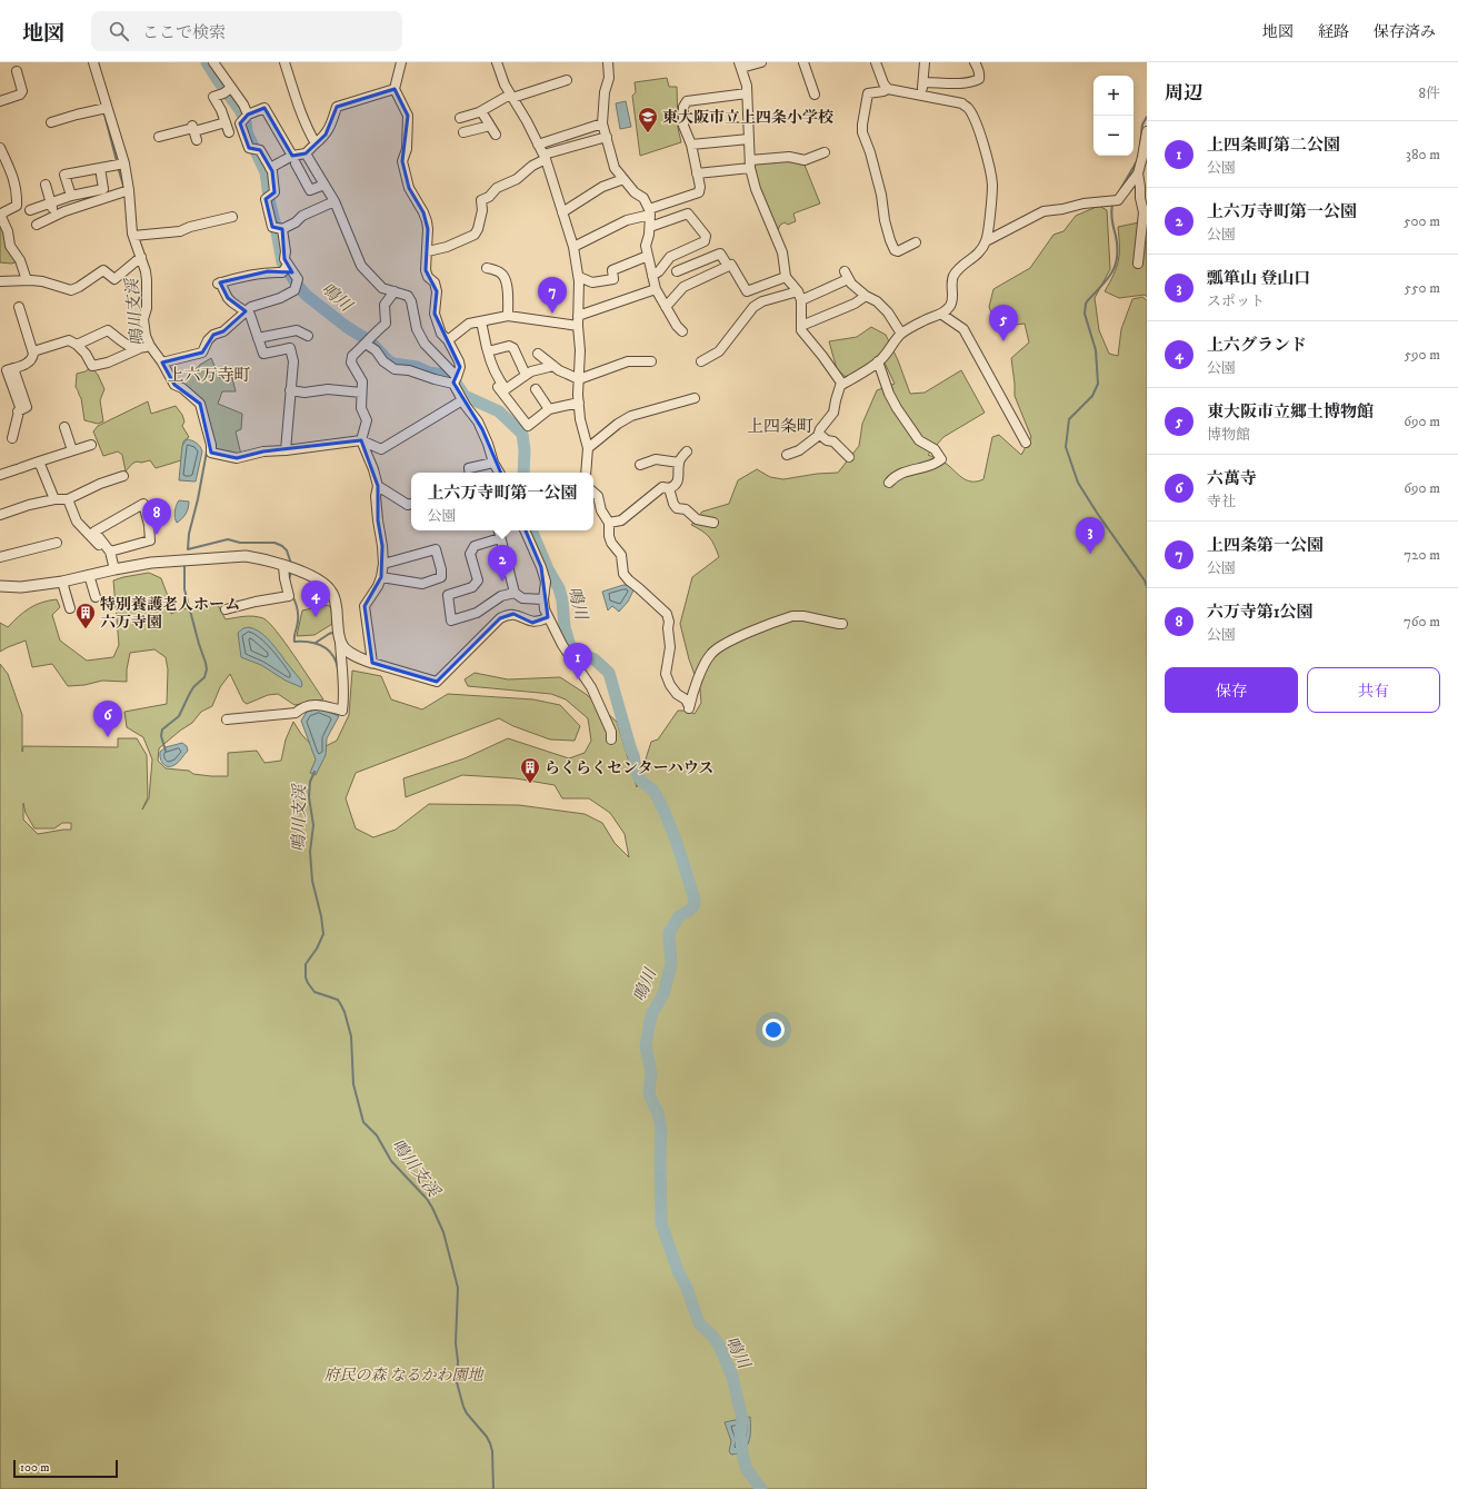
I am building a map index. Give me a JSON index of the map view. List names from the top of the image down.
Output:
{
  "districts": ["上六万寺町", "上四条町"],
  "water": ["鳴川", "鳴川支渓"],
  "parks": ["府民の森 なるかわ園地"],
  "places": {
    "school or university": ["東大阪市立上四条小学校"],
    "building": ["特別養護老人ホーム 六万寺園", "らくらくセンターハウス"]
  },
  "scale_bar": "100 m",
  "page": {
    "header": "地図",
    "search": "ここで検索",
    "nav": ["地図", "経路", "保存済み"],
    "heading": ["周辺", "8件"],
    "map_buttons": ["+", "−"],
    "list": [
      {
        "mark": "1",
        "name": "上四条町第二公園",
        "note": "公園",
        "value": "380 m"
      },
      {
        "mark": "2",
        "name": "上六万寺町第一公園",
        "note": "公園",
        "value": "500 m"
      },
      {
        "mark": "3",
        "name": "瓢箪山 登山口",
        "note": "スポット",
        "value": "550 m"
      },
      {
        "mark": "4",
        "name": "上六グランド",
        "note": "公園",
        "value": "590 m"
      },
      {
        "mark": "5",
        "name": "東大阪市立郷土博物館",
        "note": "博物館",
        "value": "690 m"
      },
      {
        "mark": "6",
        "name": "六萬寺",
        "note": "寺社",
        "value": "690 m"
      },
      {
        "mark": "7",
        "name": "上四条第一公園",
        "note": "公園",
        "value": "720 m"
      },
      {
        "mark": "8",
        "name": "六万寺第1公園",
        "note": "公園",
        "value": "760 m"
      }
    ],
    "pins": [
      "7",
      "5",
      "8",
      "3",
      "2",
      "4",
      "1",
      "6"
    ],
    "popup": ["上六万寺町第一公園", "公園"],
    "buttons": ["保存", "共有"],
    "scale": "100 m"
  }
}
